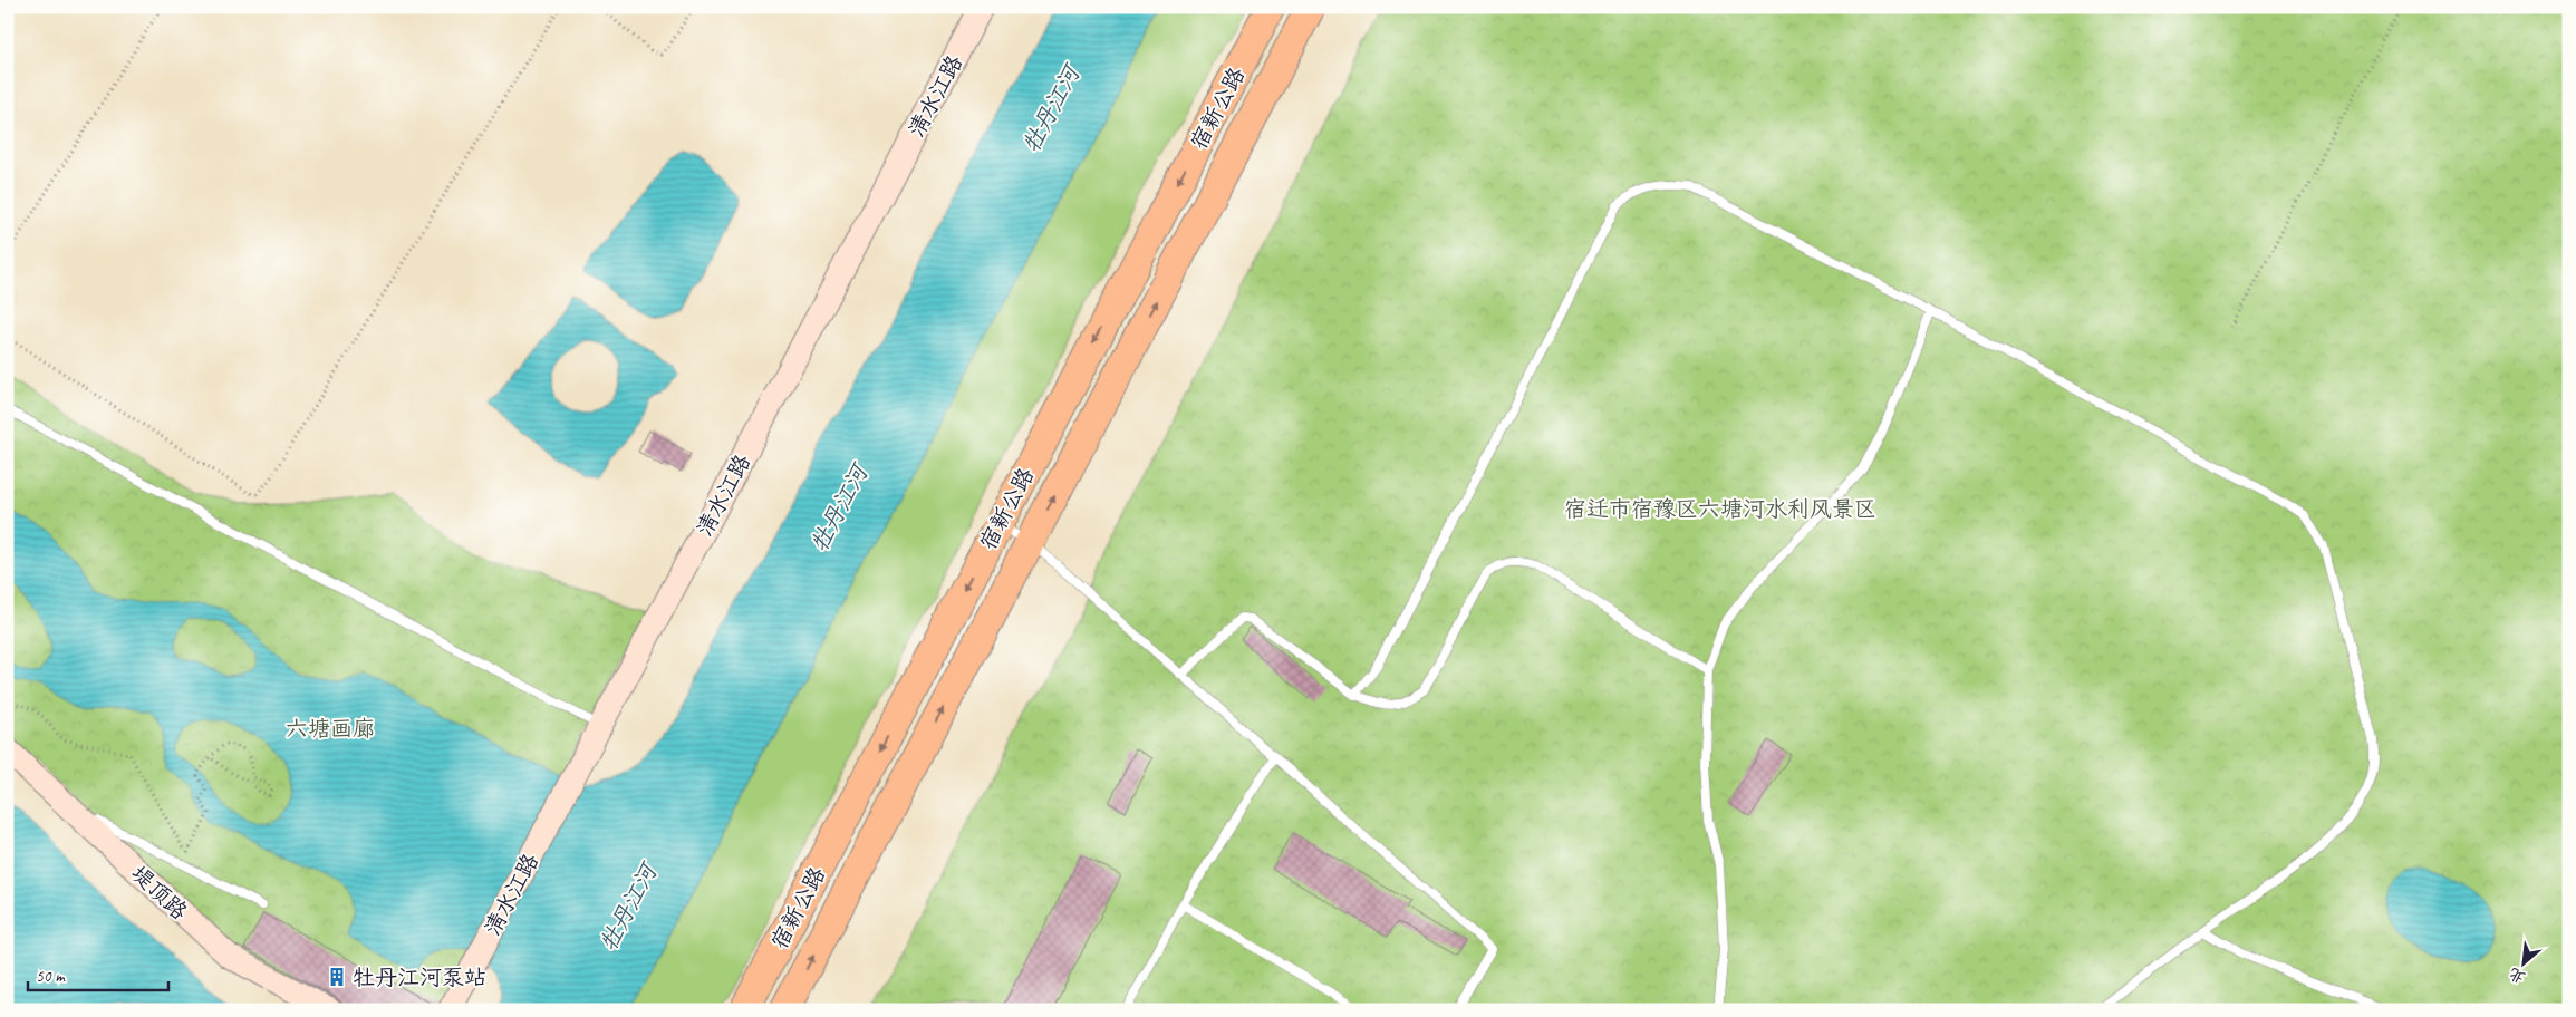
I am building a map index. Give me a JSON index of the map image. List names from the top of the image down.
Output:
{
  "streets": {
    "highway": ["宿新公路"],
    "street": ["清水江路", "堤顶路"]
  },
  "water": ["牡丹江河"],
  "parks": ["宿迁市宿豫区六塘河水利风景区", "六塘画廊"],
  "places": {
    "building": ["牡丹江河泵站"]
  },
  "scale_bar": "50 m",
  "north": "bottom left"
}
